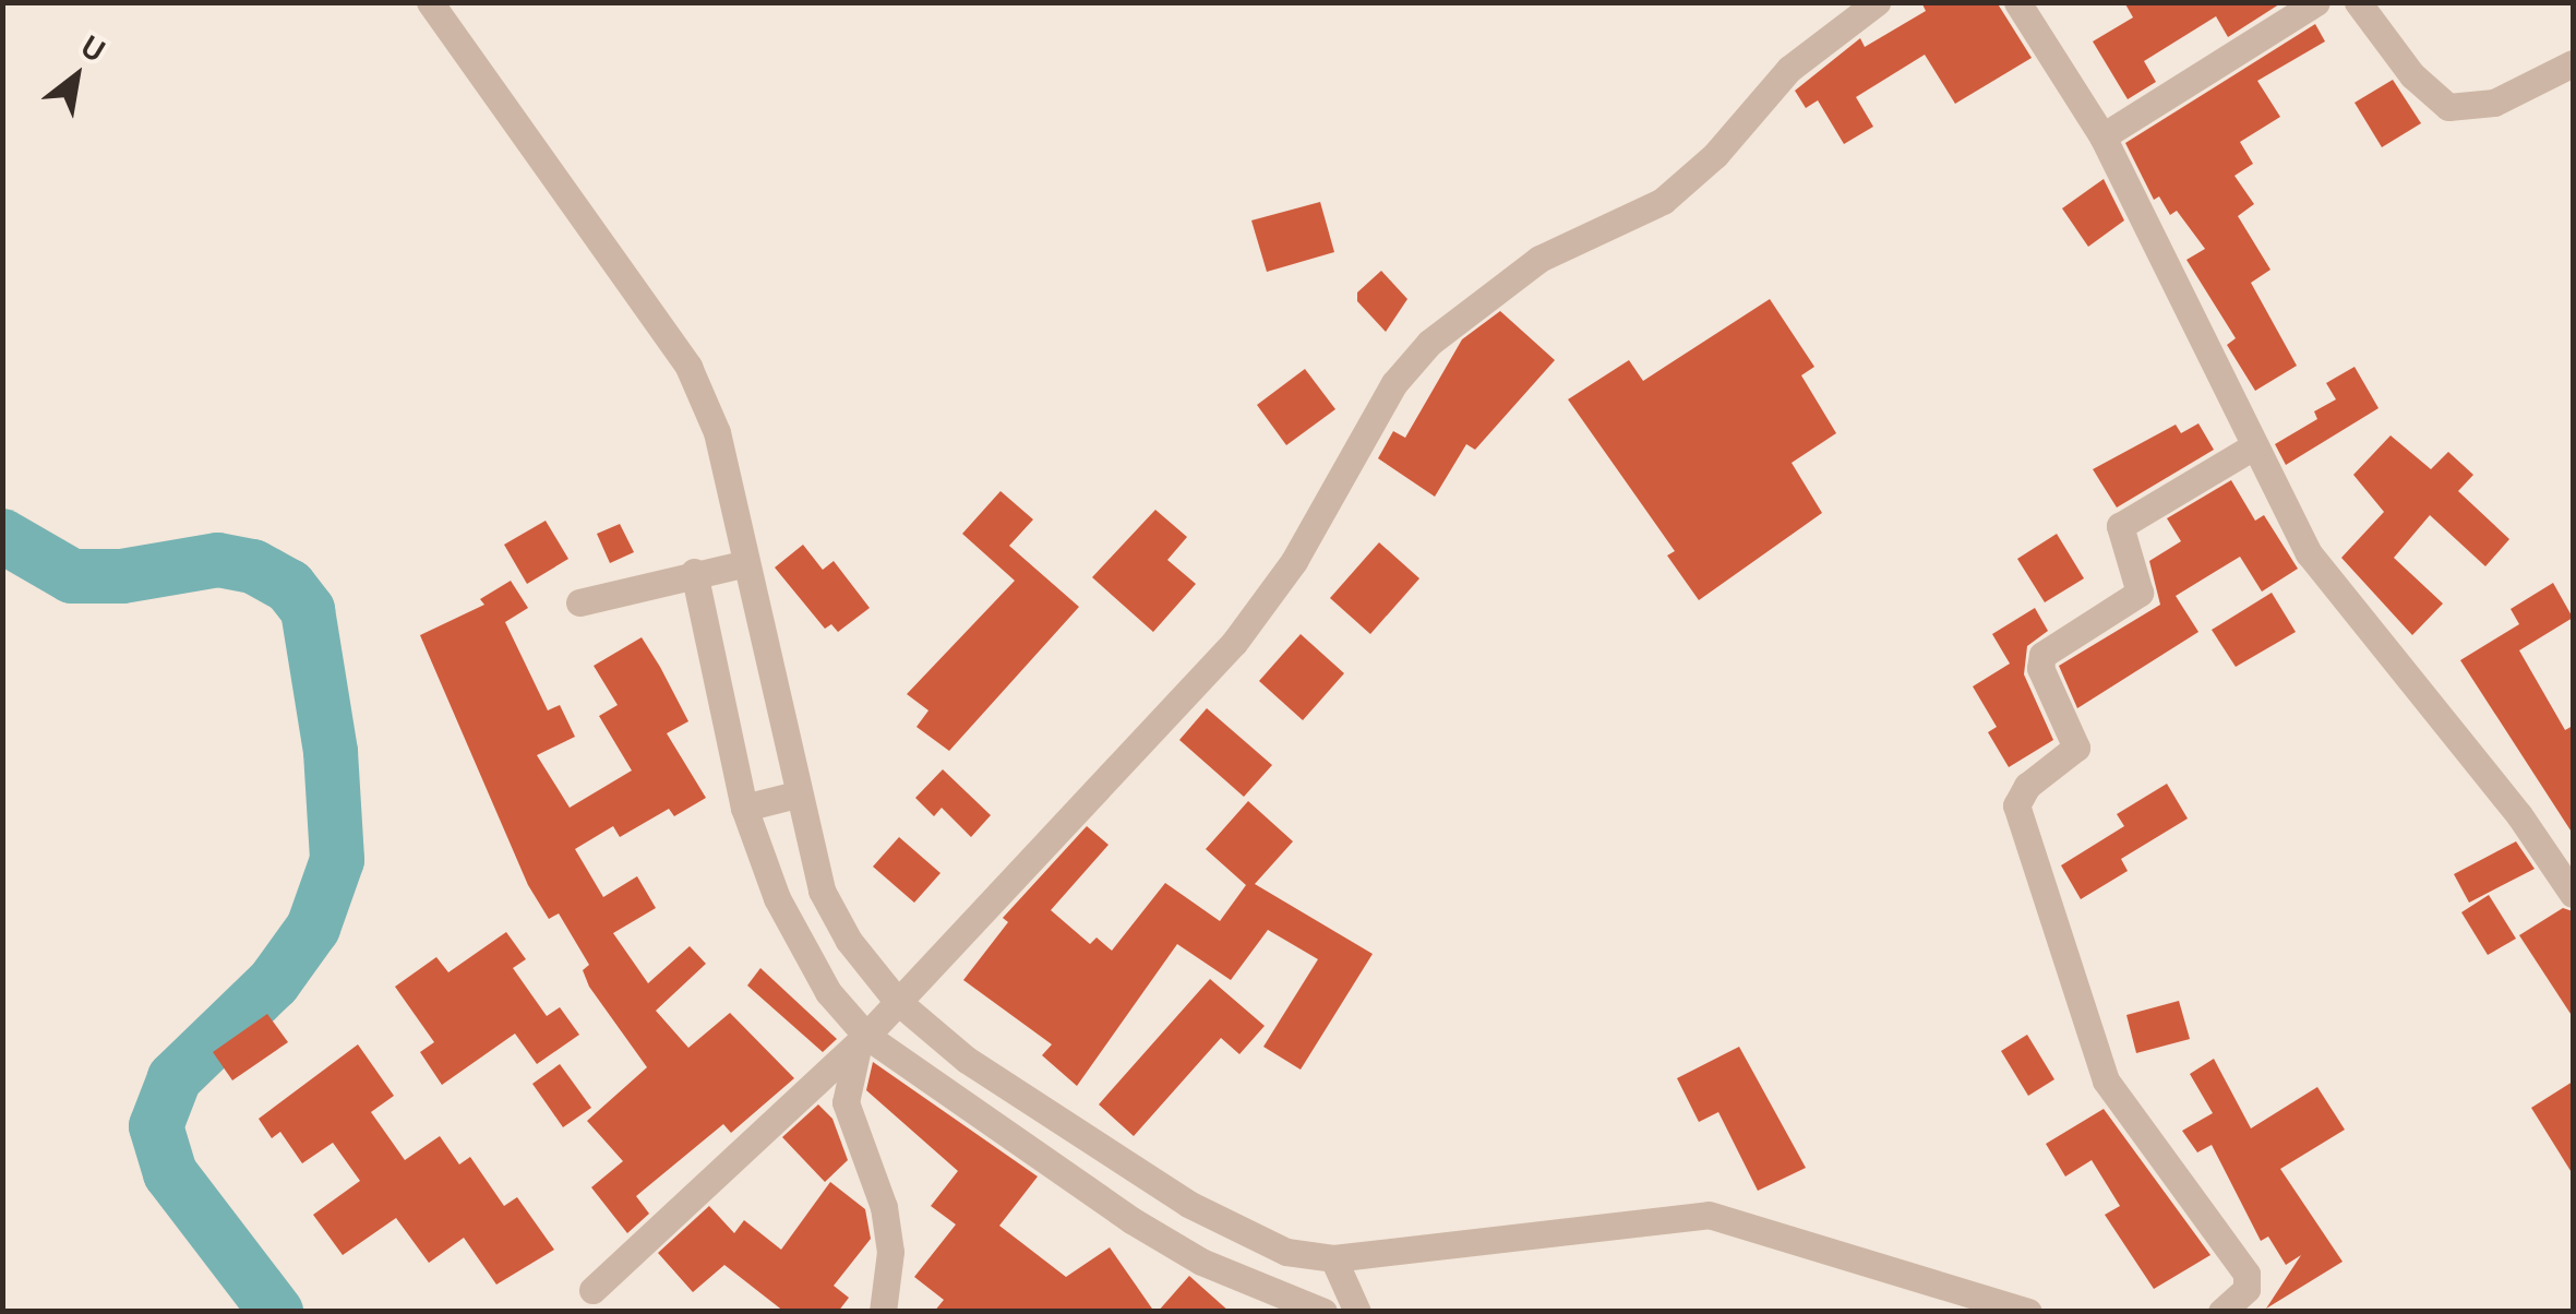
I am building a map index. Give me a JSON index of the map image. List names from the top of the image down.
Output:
{
  "north": "top right"
}
